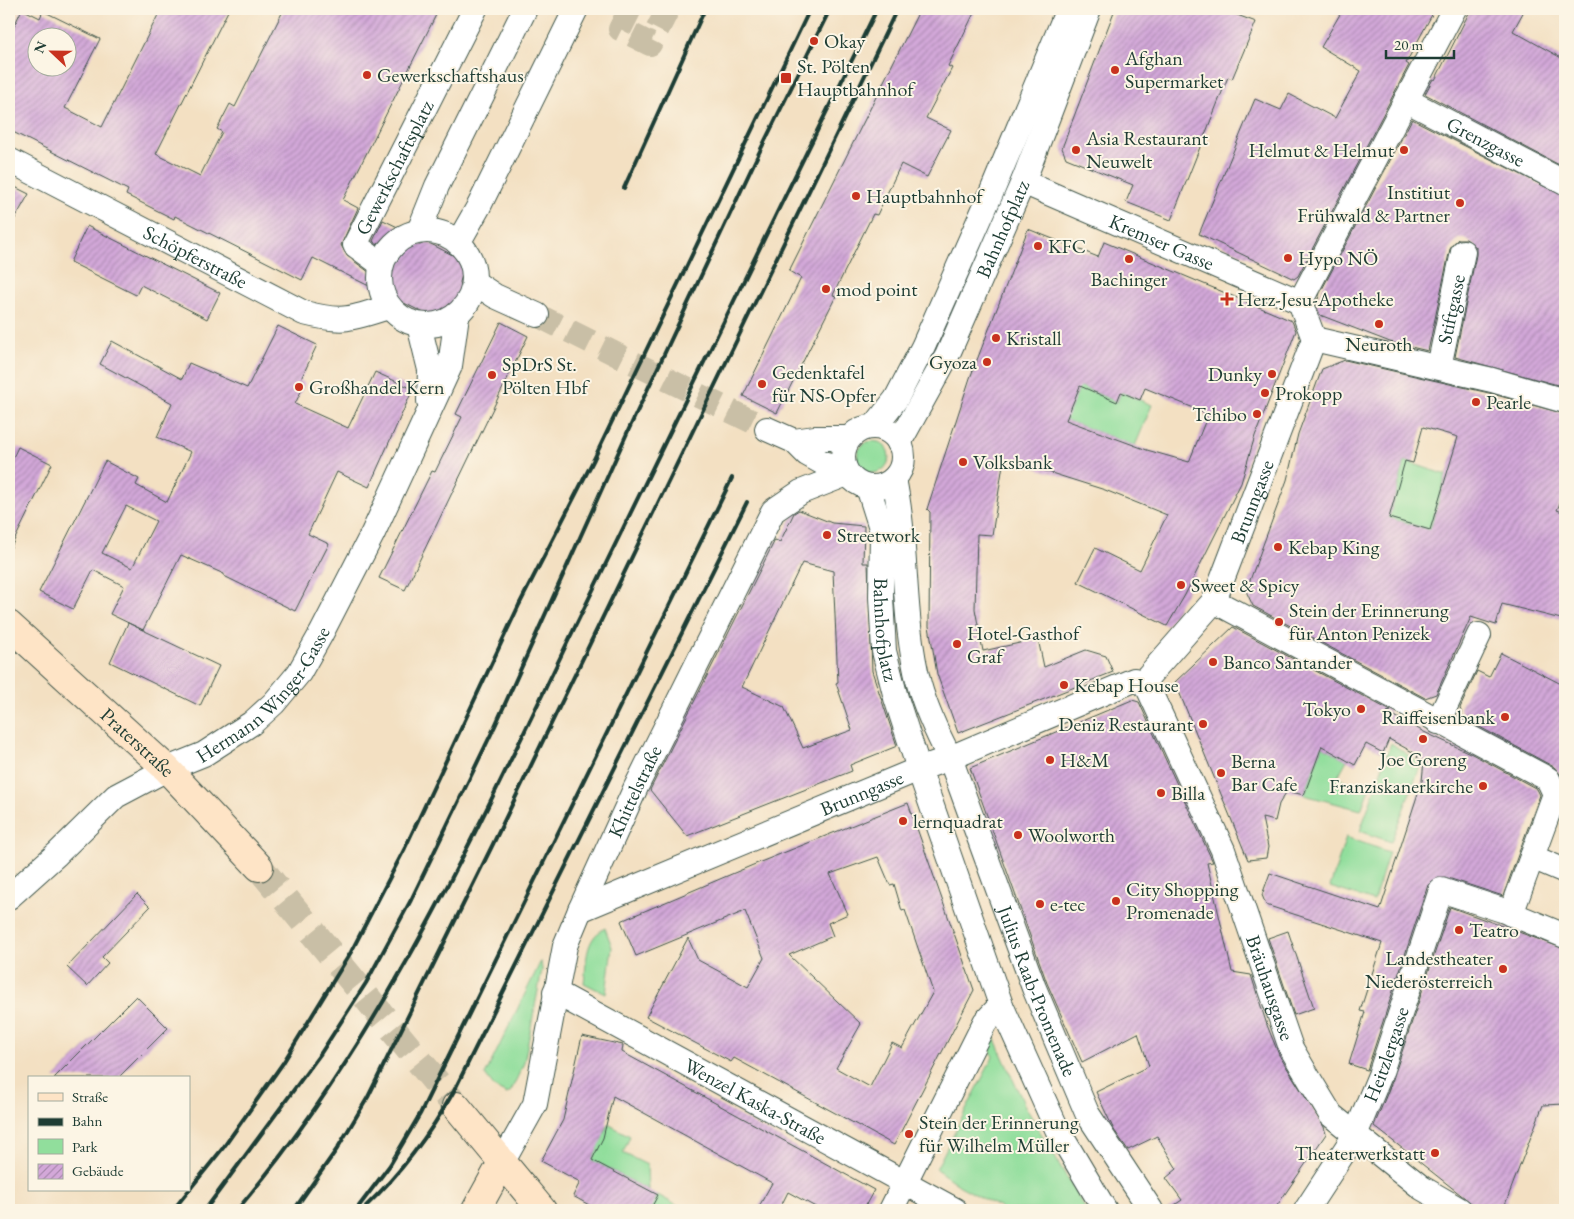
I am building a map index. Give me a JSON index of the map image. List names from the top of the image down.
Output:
{
  "streets": {
    "main road": ["Praterstraße"],
    "street": [
      "Grenzgasse",
      "Gewerkschaftsplatz",
      "Bahnhofplatz",
      "Kremser Gasse",
      "Schöpferstraße",
      "Stiftgasse",
      "Brunngasse",
      "Hermann Winger-Gasse",
      "Khittelstraße",
      "Bräuhausgasse",
      "Julius Raab-Promenade",
      "Heitzlergasse",
      "Wenzel Kaska-Straße"
    ]
  },
  "crossings": [
    ["Gewerkschaftsplatz", "Schöpferstraße"],
    ["Gewerkschaftsplatz", "Hermann Winger-Gasse"],
    ["Bahnhofplatz", "Kremser Gasse"],
    ["Bahnhofplatz", "Brunngasse"],
    ["Bahnhofplatz", "Khittelstraße"],
    ["Bahnhofplatz", "Julius Raab-Promenade"],
    ["Schöpferstraße", "Hermann Winger-Gasse"],
    ["Brunngasse", "Khittelstraße"],
    ["Brunngasse", "Bräuhausgasse"],
    ["Brunngasse", "Julius Raab-Promenade"],
    ["Hermann Winger-Gasse", "Praterstraße"],
    ["Khittelstraße", "Wenzel Kaska-Straße"],
    ["Bräuhausgasse", "Heitzlergasse"]
  ],
  "places": {
    "other": [
      "Okay",
      "Afghan Supermarket",
      "Gewerkschaftshaus",
      "Asia Restaurant Neuwelt",
      "Helmut & Helmut",
      "Hauptbahnhof",
      "Institiut Frühwald & Partner",
      "KFC",
      "Hypo NÖ",
      "Bachinger",
      "mod point",
      "Neuroth",
      "Kristall",
      "Gyoza",
      "Dunky",
      "SpDrS St. Pölten Hbf",
      "Gedenktafel für NS-Opfer",
      "Großhandel Kern",
      "Prokopp",
      "Pearle",
      "Tchibo",
      "Volksbank",
      "Streetwork",
      "Kebap King",
      "Sweet & Spicy",
      "Stein der Erinnerung für Anton Penizek",
      "Hotel-Gasthof Graf",
      "Banco Santander",
      "Kebap House",
      "Tokyo",
      "Raiffeisenbank",
      "Deniz Restaurant",
      "Joe Goreng",
      "H&M",
      "Berna Bar Cafe",
      "Franziskanerkirche",
      "Billa",
      "lernquadrat",
      "Woolworth",
      "City Shopping Promenade",
      "e-tec",
      "Teatro",
      "Landestheater Niederösterreich",
      "Stein der Erinnerung für Wilhelm Müller",
      "Theaterwerkstatt"
    ],
    "transit": ["St. Pölten Hauptbahnhof"],
    "health": ["Herz-Jesu-Apotheke"]
  },
  "legend": [
    "Straße",
    "Bahn",
    "Park",
    "Gebäude"
  ],
  "scale_bar": "20 m",
  "north": "left"
}
